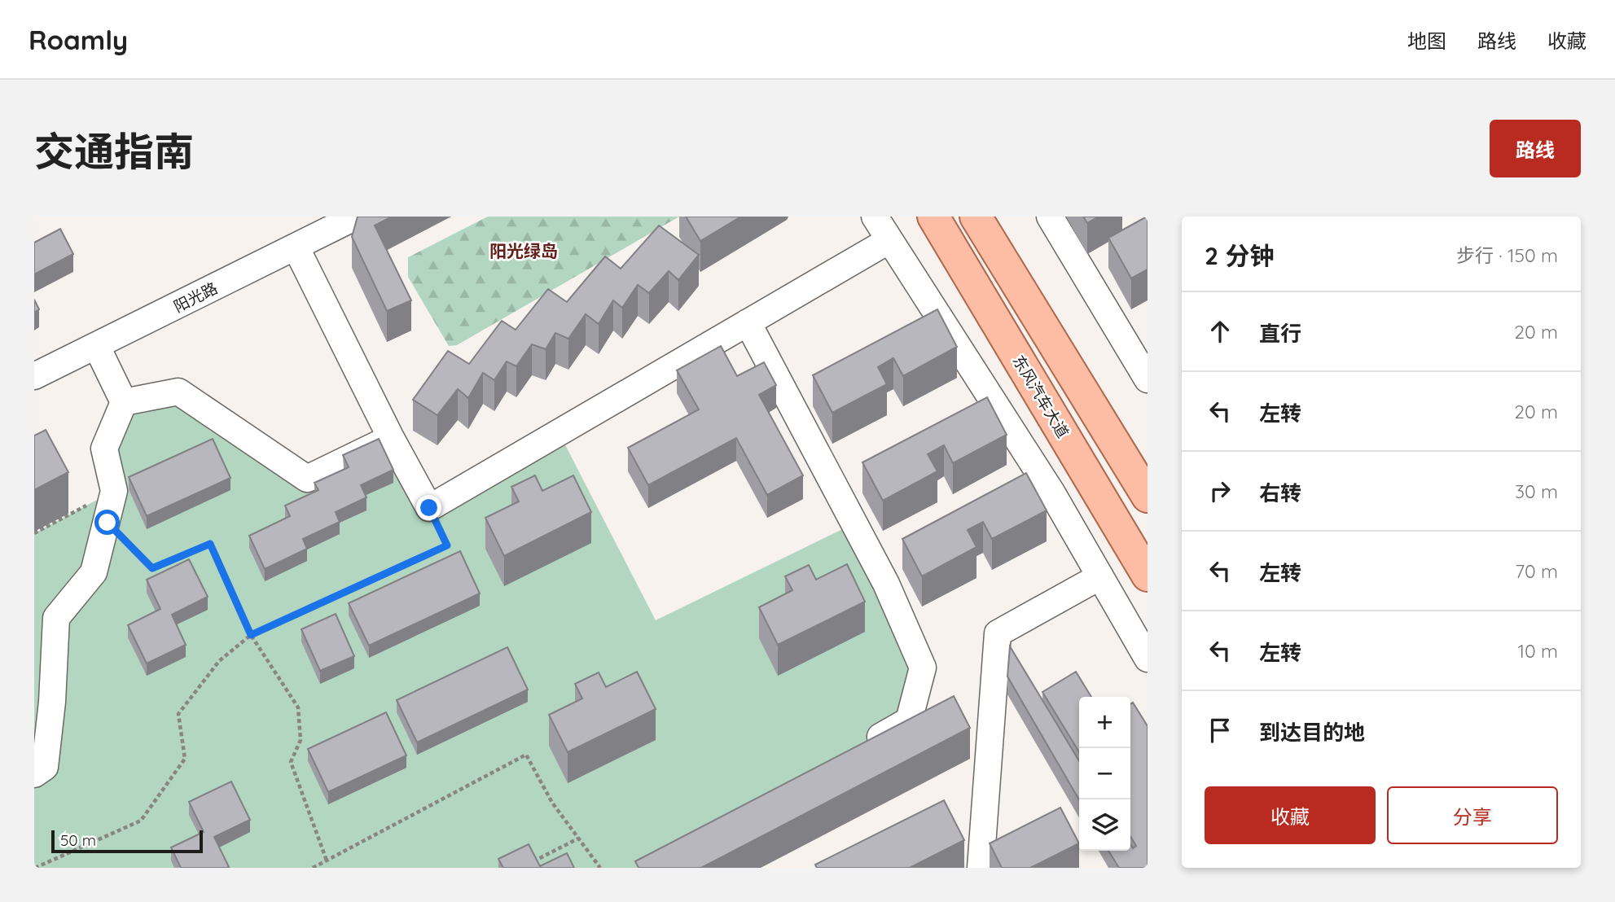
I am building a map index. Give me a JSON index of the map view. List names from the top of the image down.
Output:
{
  "streets": {
    "main road": ["东风汽车大道"],
    "street": ["阳光路"]
  },
  "districts": ["阳光绿岛"],
  "scale_bar": "50 m",
  "page": {
    "header": "Roamly",
    "nav": ["地图", "路线", "收藏"],
    "title": "交通指南",
    "buttons": [
      "路线",
      ["收藏", "分享"]
    ],
    "heading": ["2 分钟", "步行 · 150 m"],
    "list": [
      ["直行", "20 m"],
      ["左转", "20 m"],
      ["右转", "30 m"],
      ["左转", "70 m"],
      ["左转", "10 m"],
      "到达目的地"
    ],
    "map_buttons": ["+", "−"],
    "scale": "50 m"
  }
}
